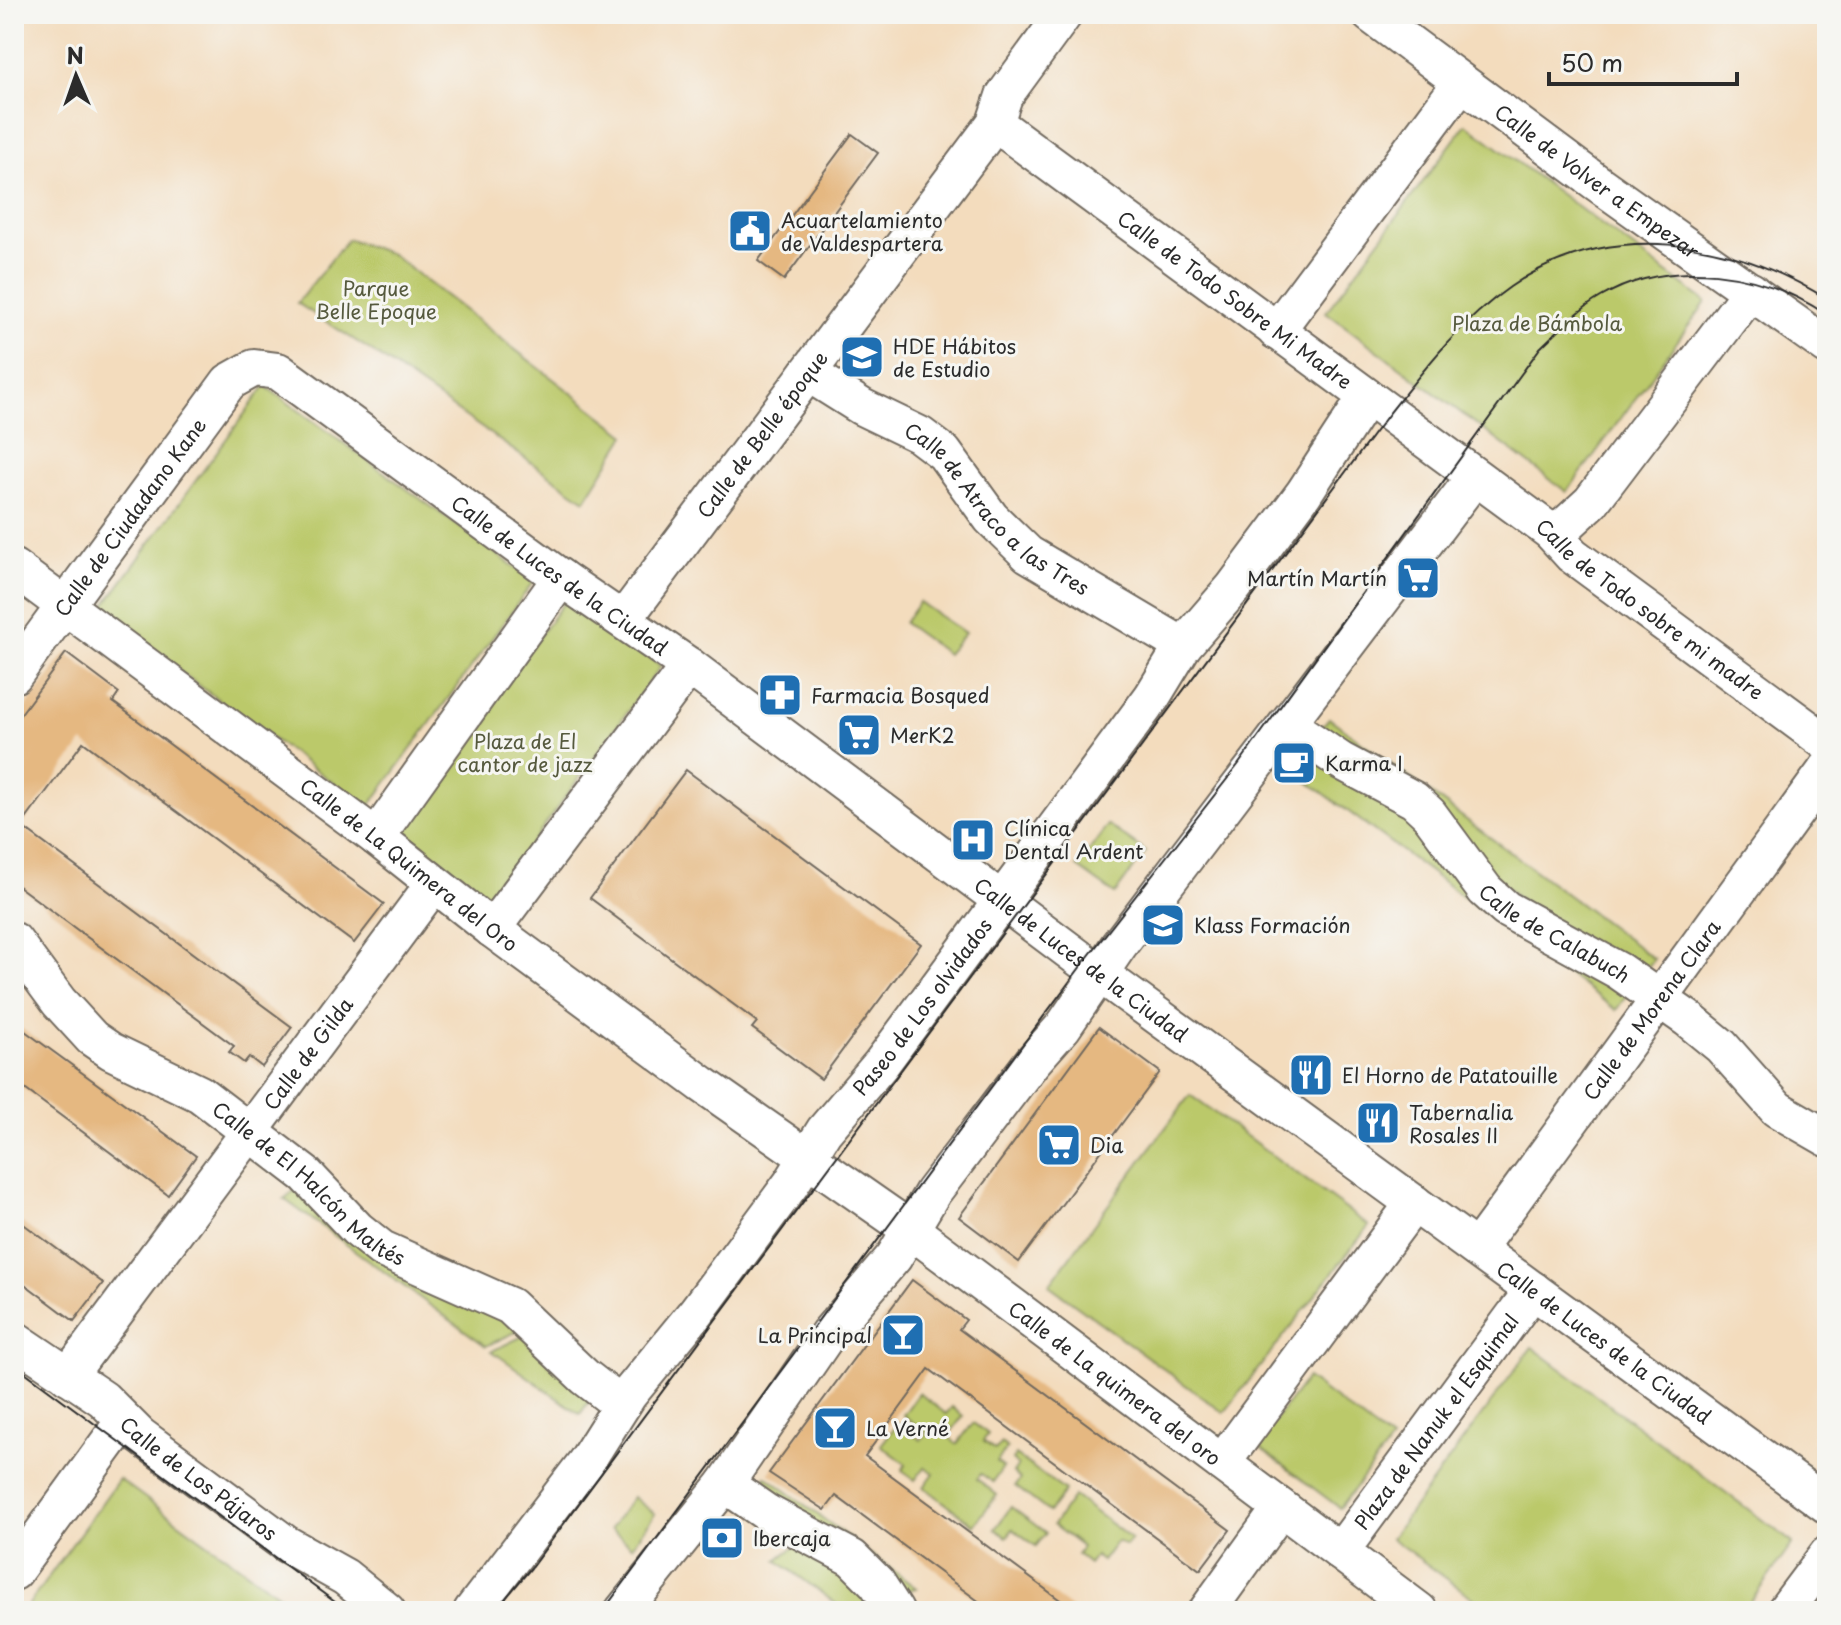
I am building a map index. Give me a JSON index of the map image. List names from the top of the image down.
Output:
{
  "streets": {
    "street": [
      "Calle de Volver a Empezar",
      "Calle de Todo Sobre Mi Madre",
      "Calle de Belle époque",
      "Calle de Atraco a las Tres",
      "Calle de Ciudadano Kane",
      "Calle de Luces de la Ciudad",
      "Calle de Todo sobre mi madre",
      "Calle de La Quimera del Oro",
      "Calle de Calabuch",
      "Paseo de Los olvidados",
      "Calle de Morena Clara",
      "Calle de Gilda",
      "Calle de El Halcón Maltés",
      "Calle de La quimera del oro",
      "Plaza de Nanuk el Esquimal",
      "Calle de Los Pájaros"
    ]
  },
  "crossings": [
    ["Calle de Todo Sobre Mi Madre", "Calle de Belle époque"],
    ["Calle de Todo Sobre Mi Madre", "Calle de Todo sobre mi madre"],
    ["Calle de Todo Sobre Mi Madre", "Paseo de Los olvidados"],
    ["Calle de Belle époque", "Calle de Atraco a las Tres"],
    ["Calle de Belle époque", "Calle de Luces de la Ciudad"],
    ["Calle de Atraco a las Tres", "Paseo de Los olvidados"],
    ["Calle de Ciudadano Kane", "Calle de Luces de la Ciudad"],
    ["Calle de Ciudadano Kane", "Calle de La Quimera del Oro"],
    ["Calle de Luces de la Ciudad", "Paseo de Los olvidados"],
    ["Calle de Luces de la Ciudad", "Calle de Morena Clara"],
    ["Calle de Luces de la Ciudad", "Plaza de Nanuk el Esquimal"],
    ["Calle de La Quimera del Oro", "Paseo de Los olvidados"],
    ["Calle de La Quimera del Oro", "Calle de Gilda"],
    ["Calle de La Quimera del Oro", "Calle de La quimera del oro"],
    ["Calle de Calabuch", "Calle de Morena Clara"],
    ["Paseo de Los olvidados", "Calle de El Halcón Maltés"],
    ["Paseo de Los olvidados", "Calle de La quimera del oro"],
    ["Calle de Gilda", "Calle de El Halcón Maltés"],
    ["Calle de Gilda", "Calle de Los Pájaros"],
    ["Calle de La quimera del oro", "Plaza de Nanuk el Esquimal"]
  ],
  "parks": ["Parque Belle Epoque", "Plaza de Bámbola", "Plaza de El cantor de jazz"],
  "places": {
    "public building": ["Acuartelamiento de Valdespartera"],
    "school or university": ["HDE Hábitos de Estudio", "Klass Formación"],
    "supermarket": ["Martín Martín", "MerK2", "Dia"],
    "pharmacy": ["Farmacia Bosqued"],
    "cafe": ["Karma I"],
    "hospital": ["Clínica Dental Ardent"],
    "restaurant": ["El Horno de Patatouille", "Tabernalia Rosales II"],
    "bar": ["La Principal", "La Verné"],
    "bank": ["Ibercaja"]
  },
  "scale_bar": "50 m",
  "north": "top"
}
